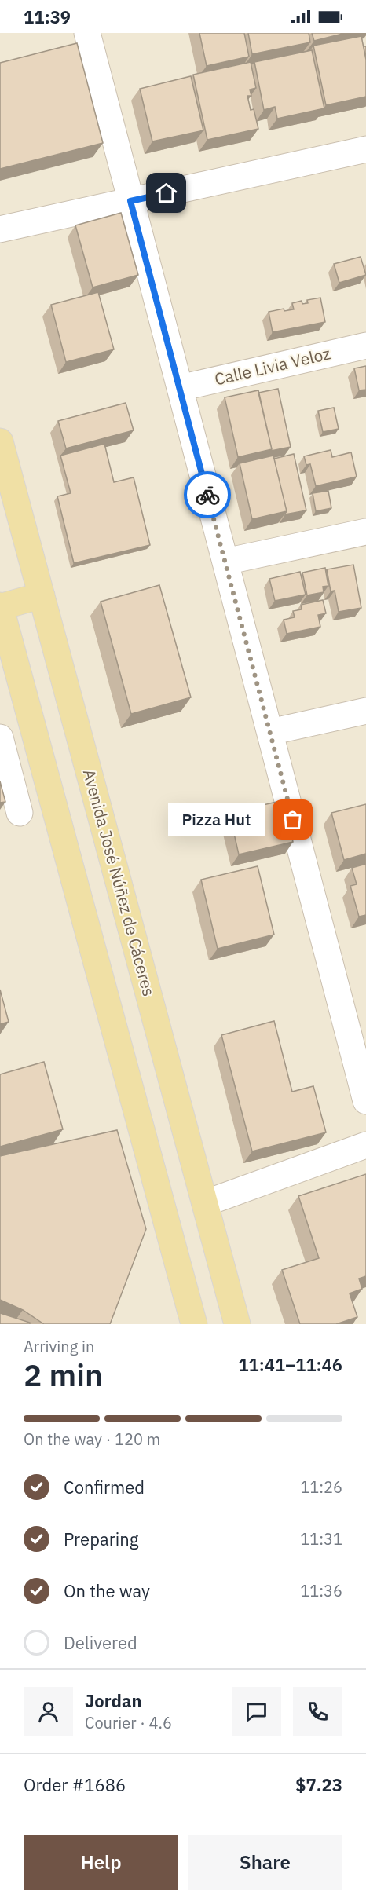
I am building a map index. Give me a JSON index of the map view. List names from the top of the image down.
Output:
{
  "streets": {
    "main road": ["Avenida José Núñez de Cáceres"],
    "street": ["Calle Livia Veloz"]
  },
  "places": ["Pizza Hut"],
  "page": {
    "status": "11:39",
    "bubble": "Pizza Hut",
    "heading": ["2 min", "Arriving in", "11:41–11:46"],
    "panel": [
      "Jordan",
      "Courier · 4.6",
      "Order #1686",
      "$7.23"
    ],
    "bar": "On the way · 120 m",
    "list": [
      ["Confirmed", "11:26"],
      ["Preparing", "11:31"],
      ["On the way", "11:36"],
      "Delivered"
    ],
    "buttons": ["Help", "Share"]
  }
}
